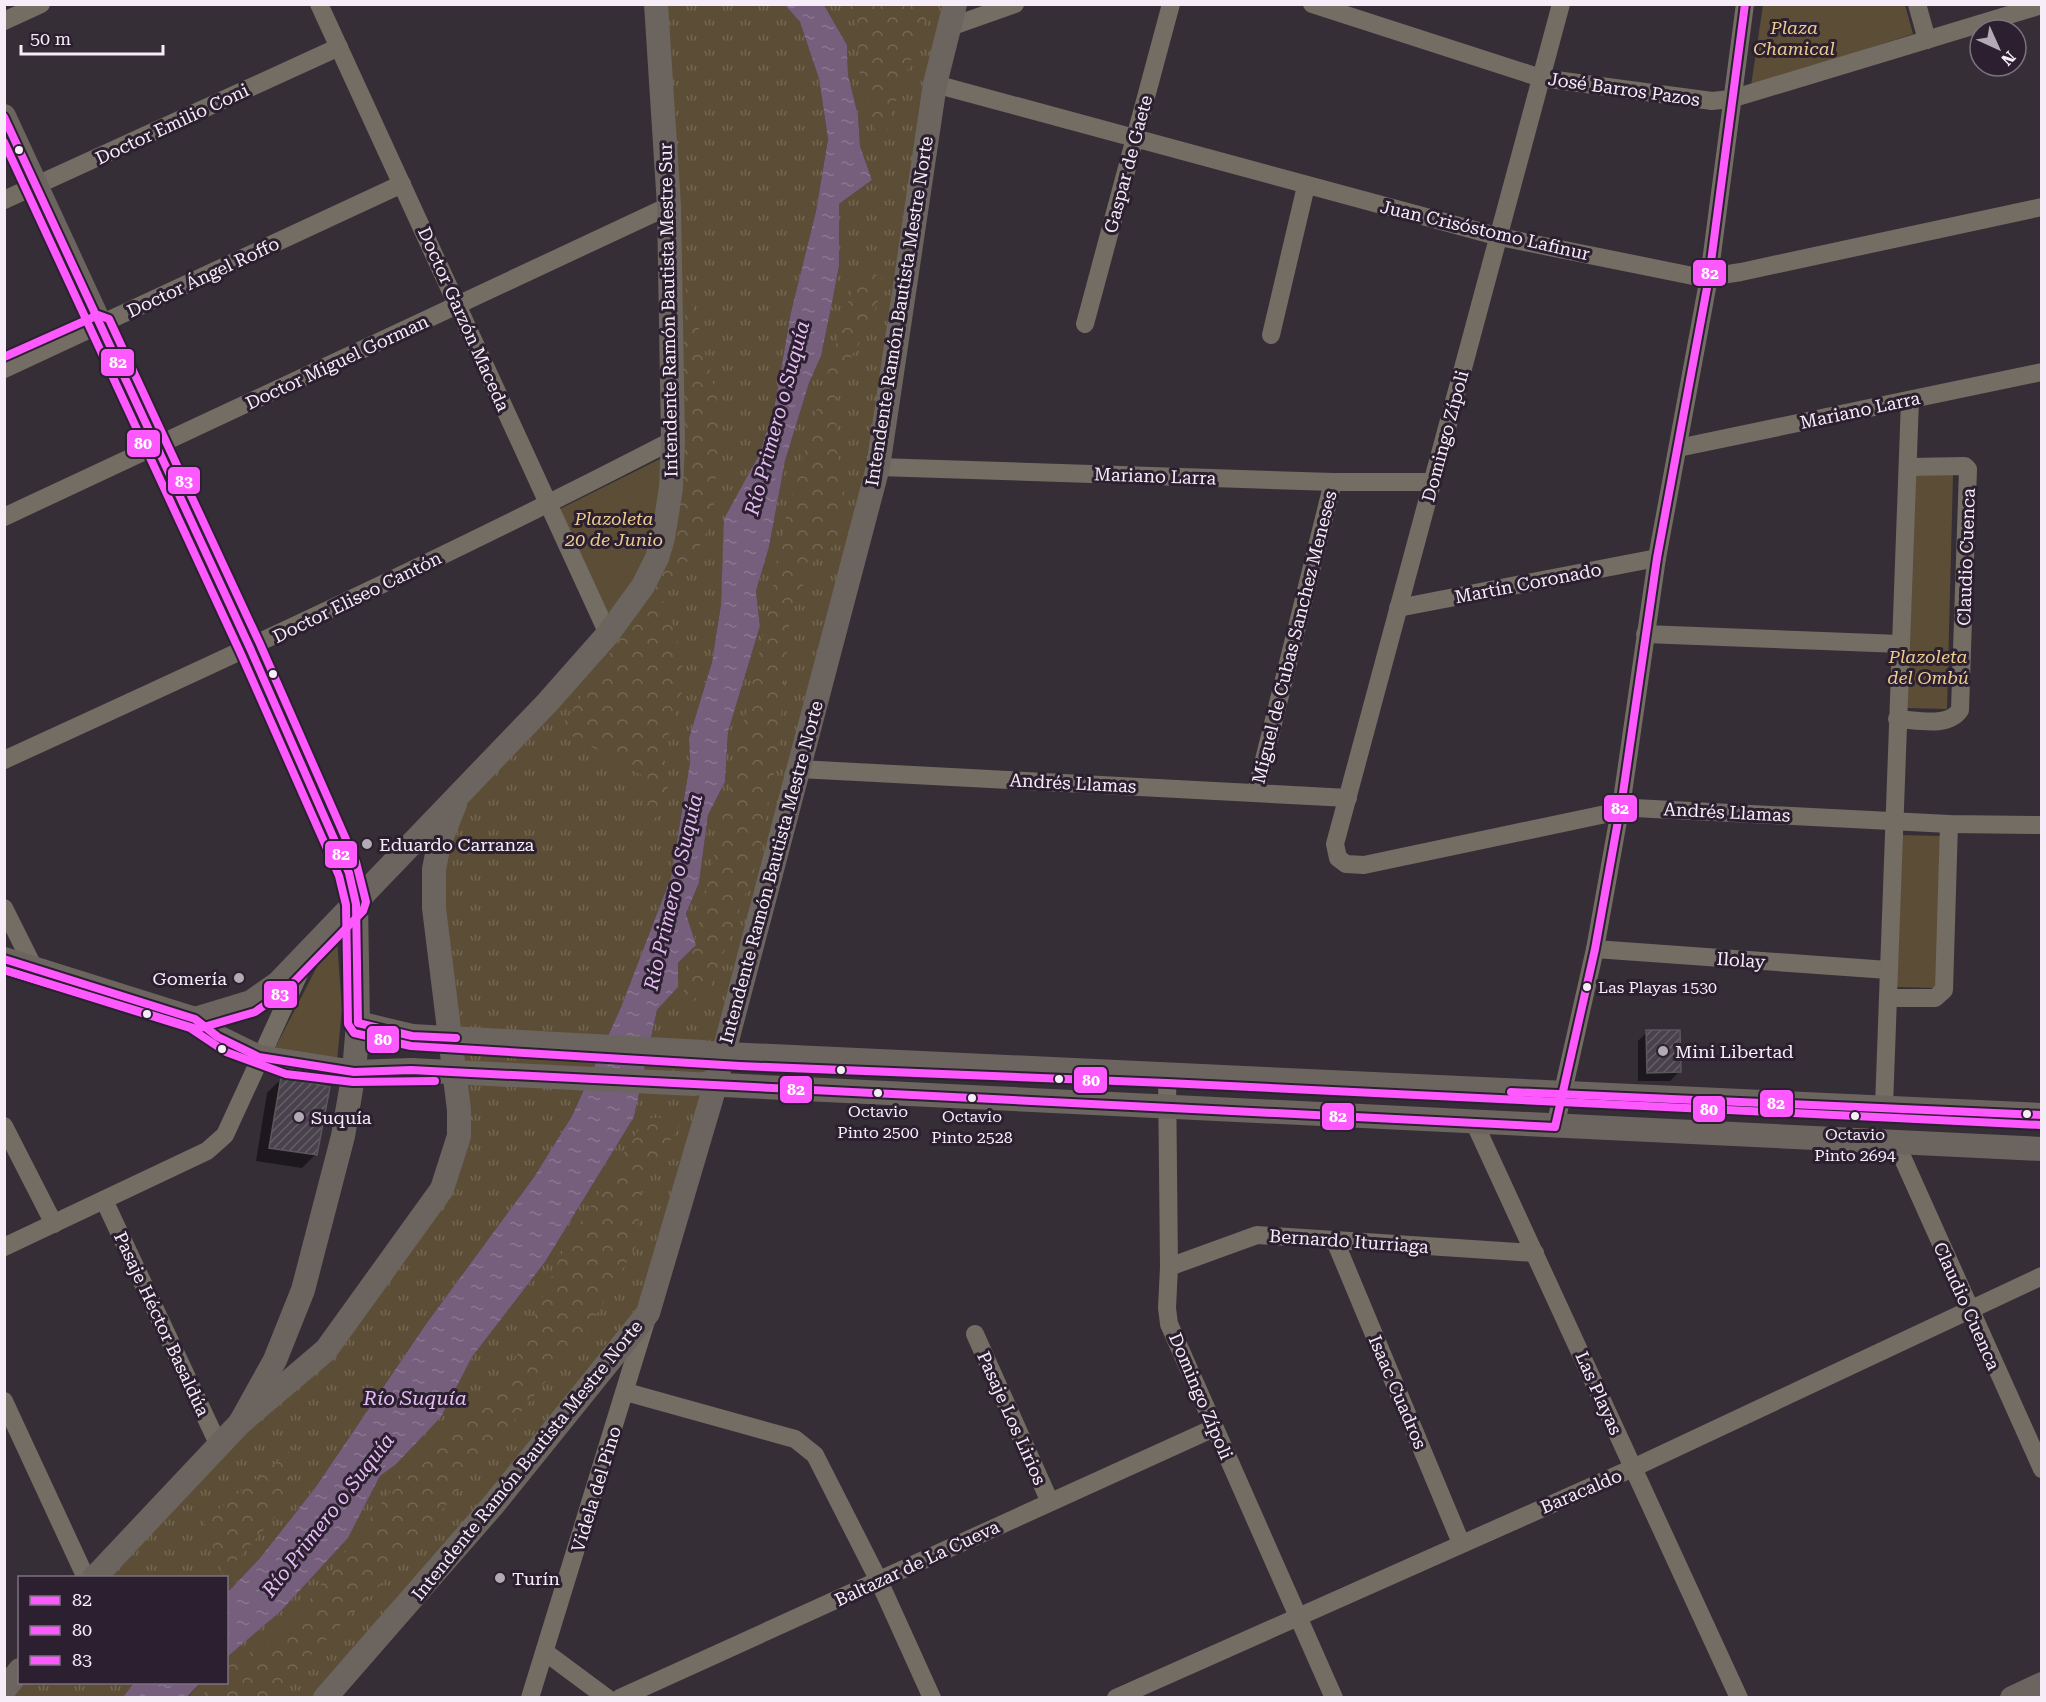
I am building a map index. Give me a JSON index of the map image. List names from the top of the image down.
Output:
{
  "streets": {
    "main road": ["Intendente Ramón Bautista Mestre Sur", "Intendente Ramón Bautista Mestre Norte"],
    "street": [
      "José Barros Pazos",
      "Doctor Emilio Coni",
      "Gaspar de Gaete",
      "Juan Crisóstomo Lafinur",
      "Doctor Ángel Roffo",
      "Doctor Garzón Maceda",
      "Doctor Miguel Gorman",
      "Mariano Larra",
      "Domingo Zípoli",
      "Claudio Cuenca",
      "Martín Coronado",
      "Doctor Eliseo Cantón",
      "Miguel de Cubas Sanchez Meneses",
      "Andrés Llamas",
      "Ilolay",
      "Bernardo Iturriaga",
      "Pasaje Héctor Basaldúa",
      "Isaac Cuadros",
      "Las Playas",
      "Pasaje Los Lirios",
      "Videla del Pino",
      "Baracaldo",
      "Baltazar de La Cueva"
    ]
  },
  "crossings": [
    ["José Barros Pazos", "Domingo Zípoli"],
    ["Doctor Emilio Coni", "Doctor Garzón Maceda"],
    ["Gaspar de Gaete", "Juan Crisóstomo Lafinur"],
    ["Juan Crisóstomo Lafinur", "Intendente Ramón Bautista Mestre Norte"],
    ["Juan Crisóstomo Lafinur", "Domingo Zípoli"],
    ["Doctor Ángel Roffo", "Doctor Garzón Maceda"],
    ["Intendente Ramón Bautista Mestre Sur", "Doctor Garzón Maceda"],
    ["Intendente Ramón Bautista Mestre Sur", "Doctor Miguel Gorman"],
    ["Intendente Ramón Bautista Mestre Sur", "Doctor Eliseo Cantón"],
    ["Intendente Ramón Bautista Mestre Sur", "Pasaje Héctor Basaldúa"],
    ["Intendente Ramón Bautista Mestre Norte", "Mariano Larra"],
    ["Intendente Ramón Bautista Mestre Norte", "Andrés Llamas"],
    ["Intendente Ramón Bautista Mestre Norte", "Videla del Pino"],
    ["Doctor Garzón Maceda", "Doctor Miguel Gorman"],
    ["Doctor Garzón Maceda", "Doctor Eliseo Cantón"],
    ["Mariano Larra", "Domingo Zípoli"],
    ["Mariano Larra", "Miguel de Cubas Sanchez Meneses"],
    ["Domingo Zípoli", "Martín Coronado"],
    ["Domingo Zípoli", "Andrés Llamas"],
    ["Domingo Zípoli", "Bernardo Iturriaga"],
    ["Domingo Zípoli", "Baracaldo"],
    ["Domingo Zípoli", "Baltazar de La Cueva"],
    ["Claudio Cuenca", "Baracaldo"],
    ["Miguel de Cubas Sanchez Meneses", "Andrés Llamas"],
    ["Bernardo Iturriaga", "Isaac Cuadros"],
    ["Bernardo Iturriaga", "Las Playas"],
    ["Isaac Cuadros", "Baracaldo"],
    ["Las Playas", "Baracaldo"],
    ["Pasaje Los Lirios", "Baltazar de La Cueva"]
  ],
  "water": ["Río Primero o Suquía", "Río Suquía"],
  "parks": ["Plaza Chamical", "Plazoleta 20 de Junio", "Plazoleta del Ombú"],
  "places": [
    "Eduardo Carranza",
    "Gomería",
    "Las Playas 1530",
    "Mini Libertad",
    "Octavio Pinto 2500",
    "Octavio Pinto 2528",
    "Octavio Pinto 2694",
    "Suquía",
    "Turín"
  ],
  "lines": ["transit line 82", "transit line 80", "transit line 83"],
  "legend": ["82", "80", "83"],
  "scale_bar": "50 m",
  "north": "bottom right"
}
